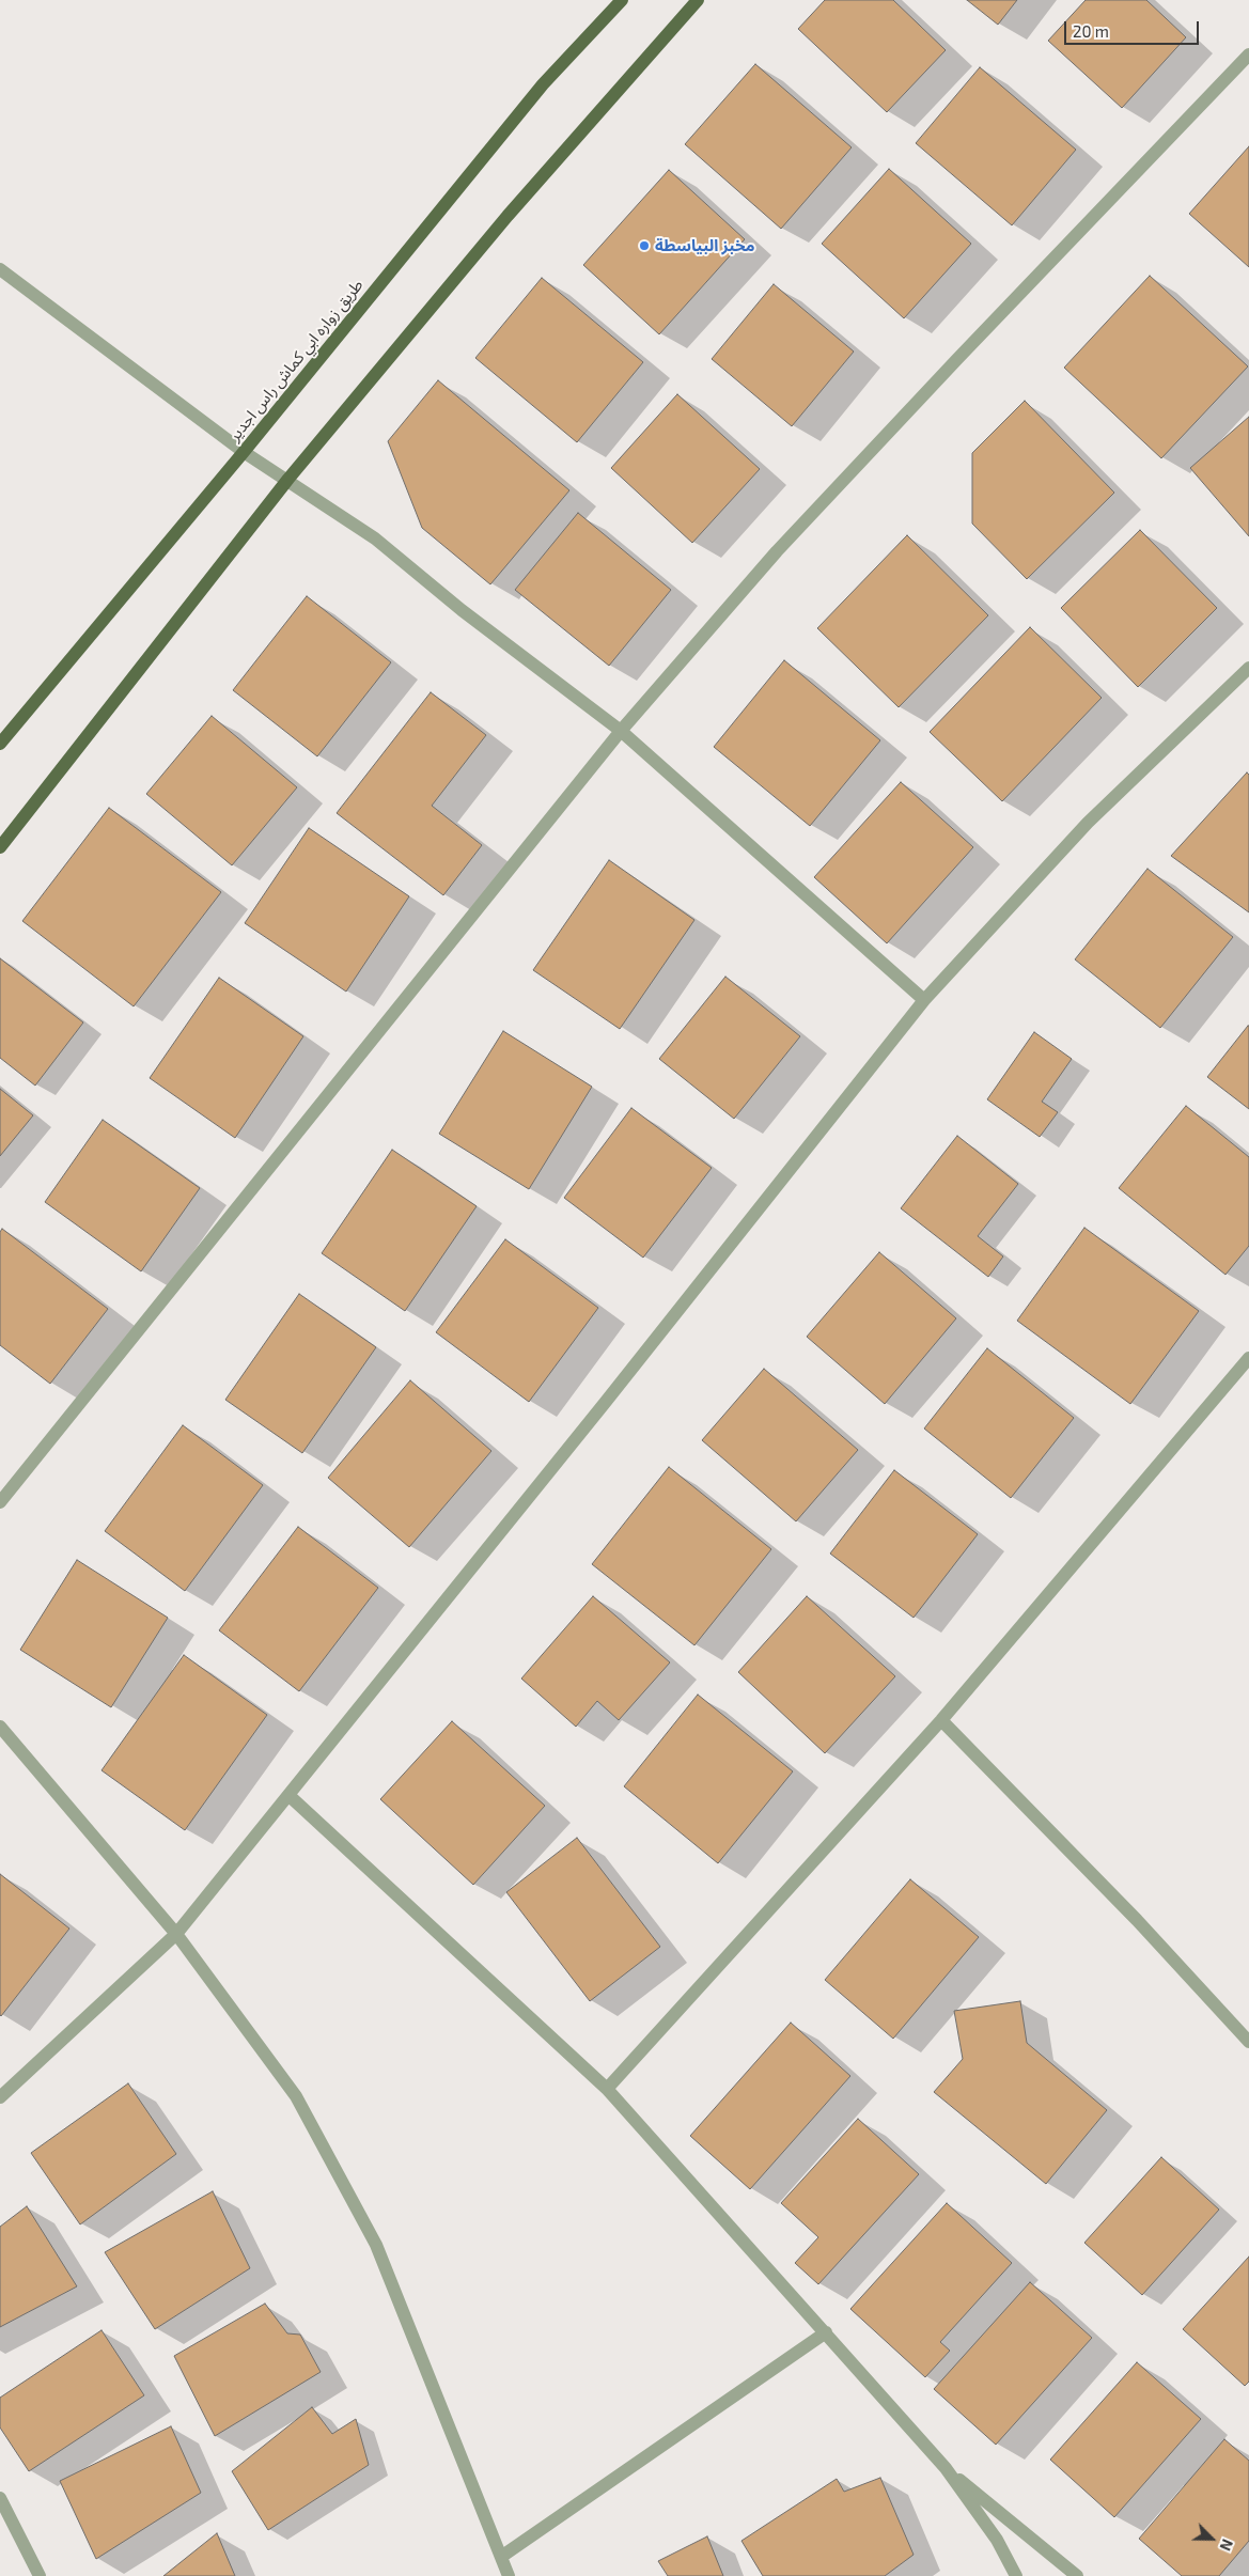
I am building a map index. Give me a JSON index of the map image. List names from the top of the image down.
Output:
{
  "streets": {
    "main road": ["طريق زواره ابي كماش راس اجدير"]
  },
  "places": ["مخبز البياسطة"],
  "scale_bar": "20 m",
  "north": "bottom right"
}
